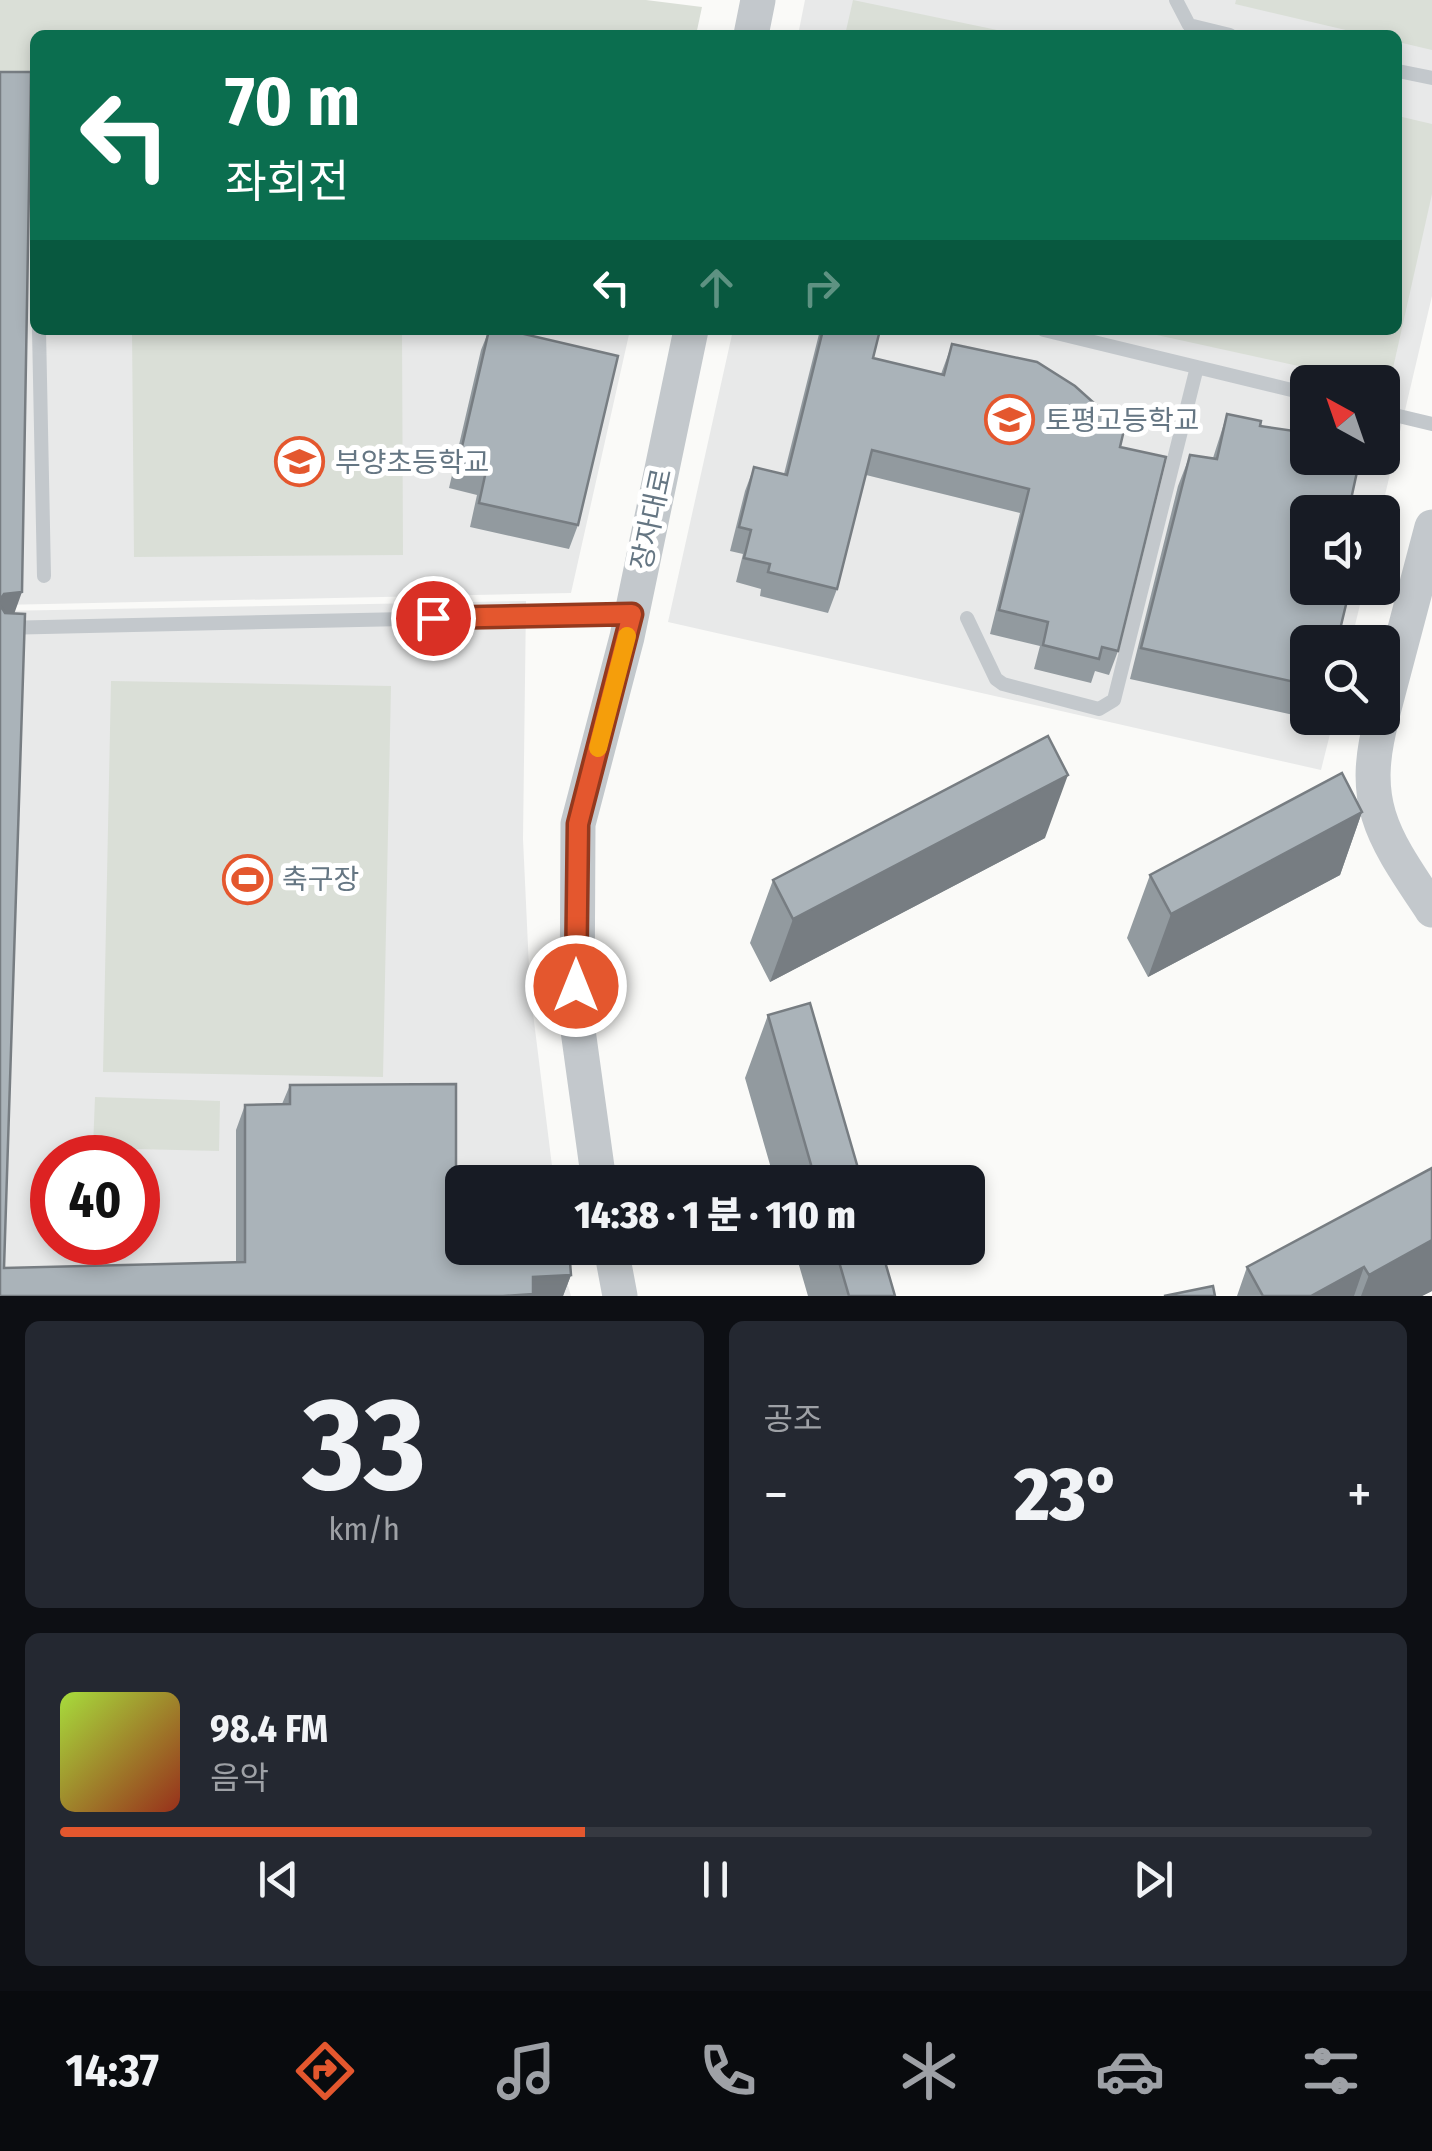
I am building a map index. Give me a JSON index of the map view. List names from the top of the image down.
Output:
{
  "streets": {
    "street": ["장자대로"]
  },
  "places": {
    "school or university": ["토평고등학교", "부양초등학교"],
    "sports": ["축구장"]
  },
  "north": "top left",
  "page": {
    "turn": ["70 m", "좌회전"],
    "limit": "40",
    "trip": "14:38 · 1 분 · 110 m",
    "tile": [
      ["33", "km/h"],
      "공조"
    ],
    "heat": ["−", "23°", "+"],
    "song": ["98.4 FM", "음악"],
    "tabs": "14:37"
  }
}
